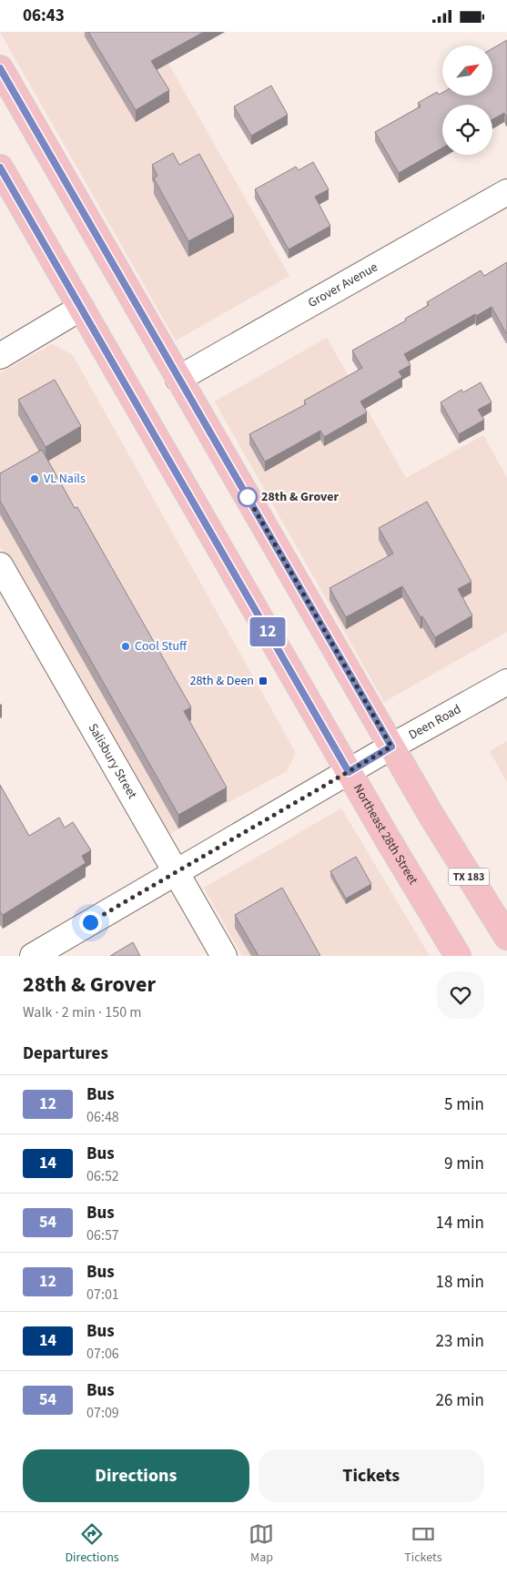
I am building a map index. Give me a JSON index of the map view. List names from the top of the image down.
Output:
{
  "streets": {
    "main road": ["Northeast 28th Street", "TX 183"],
    "street": ["Grover Avenue", "Deen Road", "Salisbury Street"]
  },
  "crossings": [
    ["Grover Avenue", "TX 183"],
    ["Deen Road", "Salisbury Street"],
    ["Deen Road", "Northeast 28th Street"],
    ["Deen Road", "TX 183"]
  ],
  "places": {
    "other": ["VL Nails", "28th & Grover", "Cool Stuff"],
    "transit": ["28th & Deen"]
  },
  "lines": ["bus line 12"],
  "north": "top right",
  "page": {
    "status": "06:43",
    "on_map": "12",
    "heading": [
      ["28th & Grover", "Walk · 2 min · 150 m"],
      "Departures"
    ],
    "list": [
      {
        "mark": "12",
        "name": "Bus",
        "note": "06:48",
        "value": "5 min"
      },
      {
        "mark": "14",
        "name": "Bus",
        "note": "06:52",
        "value": "9 min"
      },
      {
        "mark": "54",
        "name": "Bus",
        "note": "06:57",
        "value": "14 min"
      },
      {
        "mark": "12",
        "name": "Bus",
        "note": "07:01",
        "value": "18 min"
      },
      {
        "mark": "14",
        "name": "Bus",
        "note": "07:06",
        "value": "23 min"
      },
      {
        "mark": "54",
        "name": "Bus",
        "note": "07:09",
        "value": "26 min"
      }
    ],
    "buttons": ["Directions", "Tickets"],
    "tabs": ["Directions", "Map", "Tickets"]
  }
}
